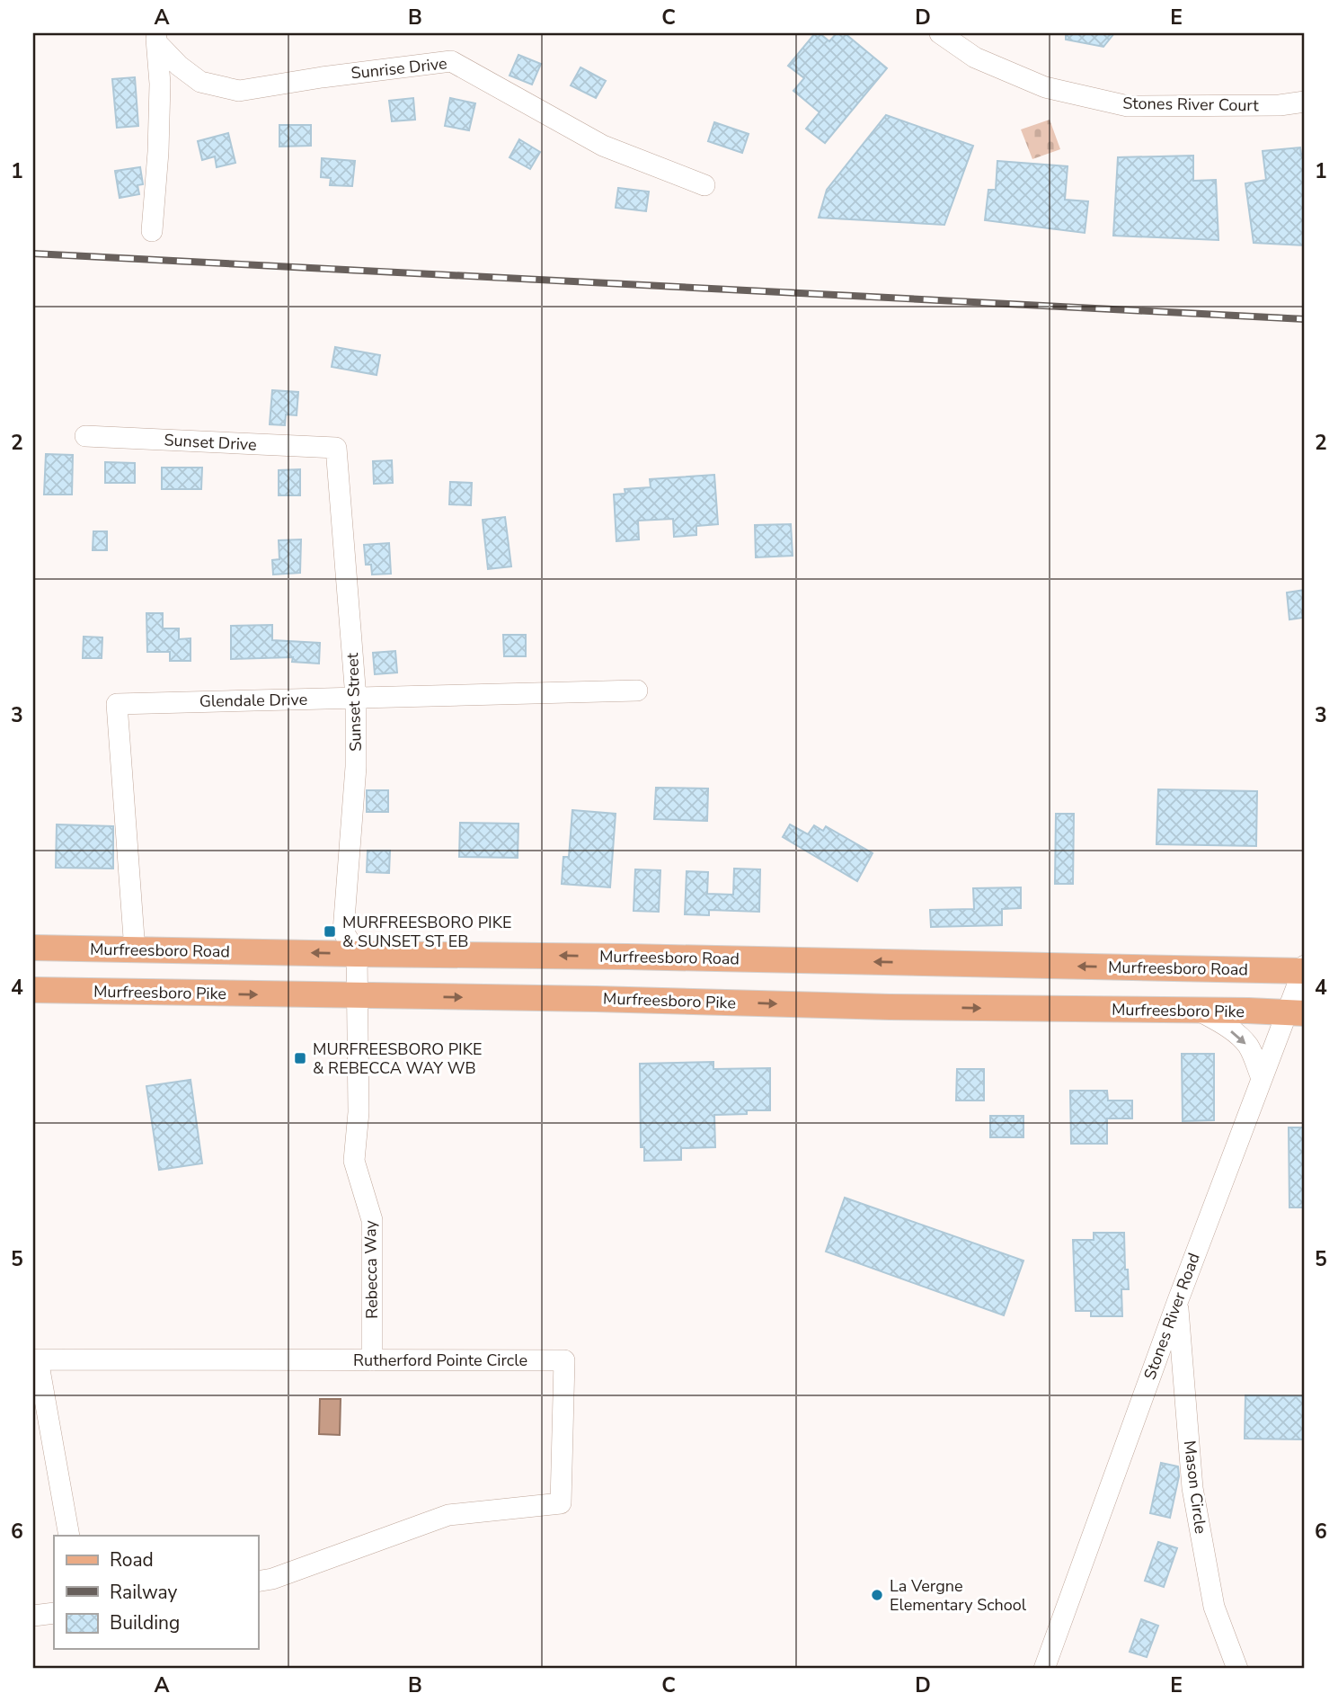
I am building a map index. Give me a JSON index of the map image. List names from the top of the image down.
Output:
{
  "streets": {
    "main road": ["Murfreesboro Road", "Murfreesboro Pike"],
    "street": [
      "Sunrise Drive",
      "Stones River Court",
      "Sunset Drive",
      "Glendale Drive",
      "Sunset Street",
      "Rebecca Way",
      "Stones River Road",
      "Rutherford Pointe Circle",
      "Mason Circle"
    ]
  },
  "crossings": [
    ["Sunset Drive", "Sunset Street"],
    ["Glendale Drive", "Sunset Street"],
    ["Glendale Drive", "Murfreesboro Road"],
    ["Sunset Street", "Murfreesboro Road"],
    ["Sunset Street", "Rebecca Way"],
    ["Murfreesboro Road", "Rebecca Way"],
    ["Murfreesboro Road", "Stones River Road"],
    ["Murfreesboro Pike", "Rebecca Way"],
    ["Murfreesboro Pike", "Stones River Road"],
    ["Rebecca Way", "Rutherford Pointe Circle"],
    ["Stones River Road", "Mason Circle"]
  ],
  "one_way": ["Murfreesboro Road", "Murfreesboro Pike"],
  "places": {
    "transit": ["MURFREESBORO PIKE & SUNSET ST EB", "MURFREESBORO PIKE & REBECCA WAY WB"],
    "other": ["La Vergne Elementary School"]
  },
  "legend": ["Road", "Railway", "Building"],
  "grid": {
    "columns": [
      "A",
      "B",
      "C",
      "D",
      "E"
    ],
    "rows": [
      "1",
      "2",
      "3",
      "4",
      "5",
      "6"
    ]
  }
}
